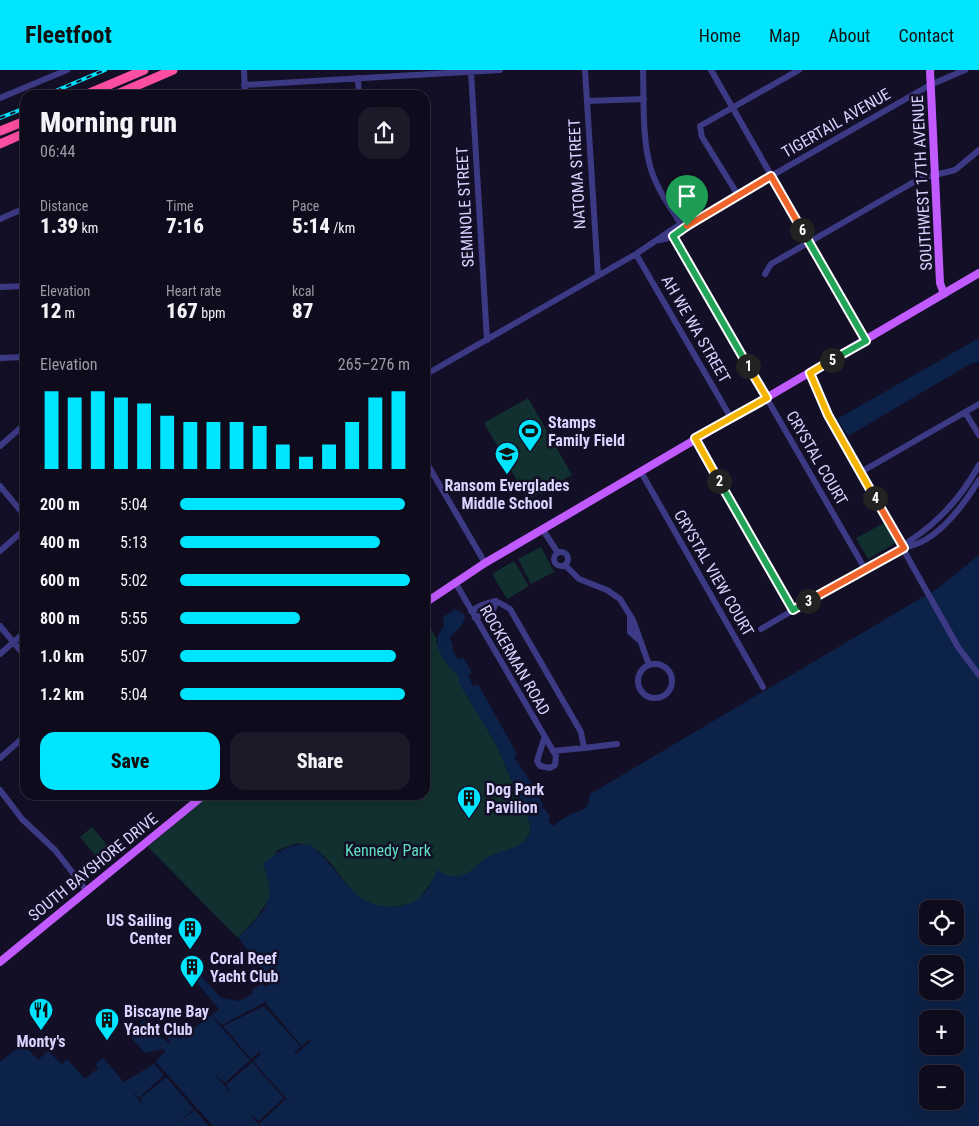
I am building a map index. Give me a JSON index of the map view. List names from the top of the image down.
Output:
{
  "streets": {
    "main road": ["SOUTHWEST 17TH AVENUE", "SOUTH BAYSHORE DRIVE"],
    "street": [
      "TIGERTAIL AVENUE",
      "NATOMA STREET",
      "SEMINOLE STREET",
      "AH WE WA STREET",
      "CRYSTAL COURT",
      "CRYSTAL VIEW COURT",
      "ROCKERMAN ROAD"
    ]
  },
  "crossings": [
    ["TIGERTAIL AVENUE", "NATOMA STREET"],
    ["TIGERTAIL AVENUE", "SOUTHWEST 17TH AVENUE"],
    ["TIGERTAIL AVENUE", "SEMINOLE STREET"],
    ["TIGERTAIL AVENUE", "AH WE WA STREET"],
    ["TIGERTAIL AVENUE", "CRYSTAL COURT"]
  ],
  "parks": ["Kennedy Park"],
  "places": {
    "sports": ["Stamps Family Field"],
    "school or university": ["Ransom Everglades Middle School"],
    "building": [
      "Dog Park Pavilion",
      "US Sailing Center",
      "Coral Reef Yacht Club",
      "Biscayne Bay Yacht Club"
    ],
    "restaurant": ["Monty's"]
  },
  "page": {
    "header": "Fleetfoot",
    "nav": [
      "Home",
      "Map",
      "About",
      "Contact"
    ],
    "heading": ["Morning run", "06:44"],
    "stats": [
      ["Distance", "1.39 km"],
      ["Time", "7:16"],
      ["Pace", "5:14 /km"],
      ["Elevation", "12 m"],
      ["Heart rate", "167 bpm"],
      ["kcal", "87"]
    ],
    "pins": [
      "6",
      "5",
      "1",
      "2",
      "4",
      "3"
    ],
    "chart": ["Elevation", "265–276 m"],
    "list": [
      {
        "name": "200 m",
        "note": "5:04"
      },
      {
        "name": "400 m",
        "note": "5:13"
      },
      {
        "name": "600 m",
        "note": "5:02"
      },
      {
        "name": "800 m",
        "note": "5:55"
      },
      {
        "name": "1.0 km",
        "note": "5:07"
      },
      {
        "name": "1.2 km",
        "note": "5:04"
      }
    ],
    "buttons": ["Save", "Share"],
    "map_buttons": ["+", "−"]
  }
}
